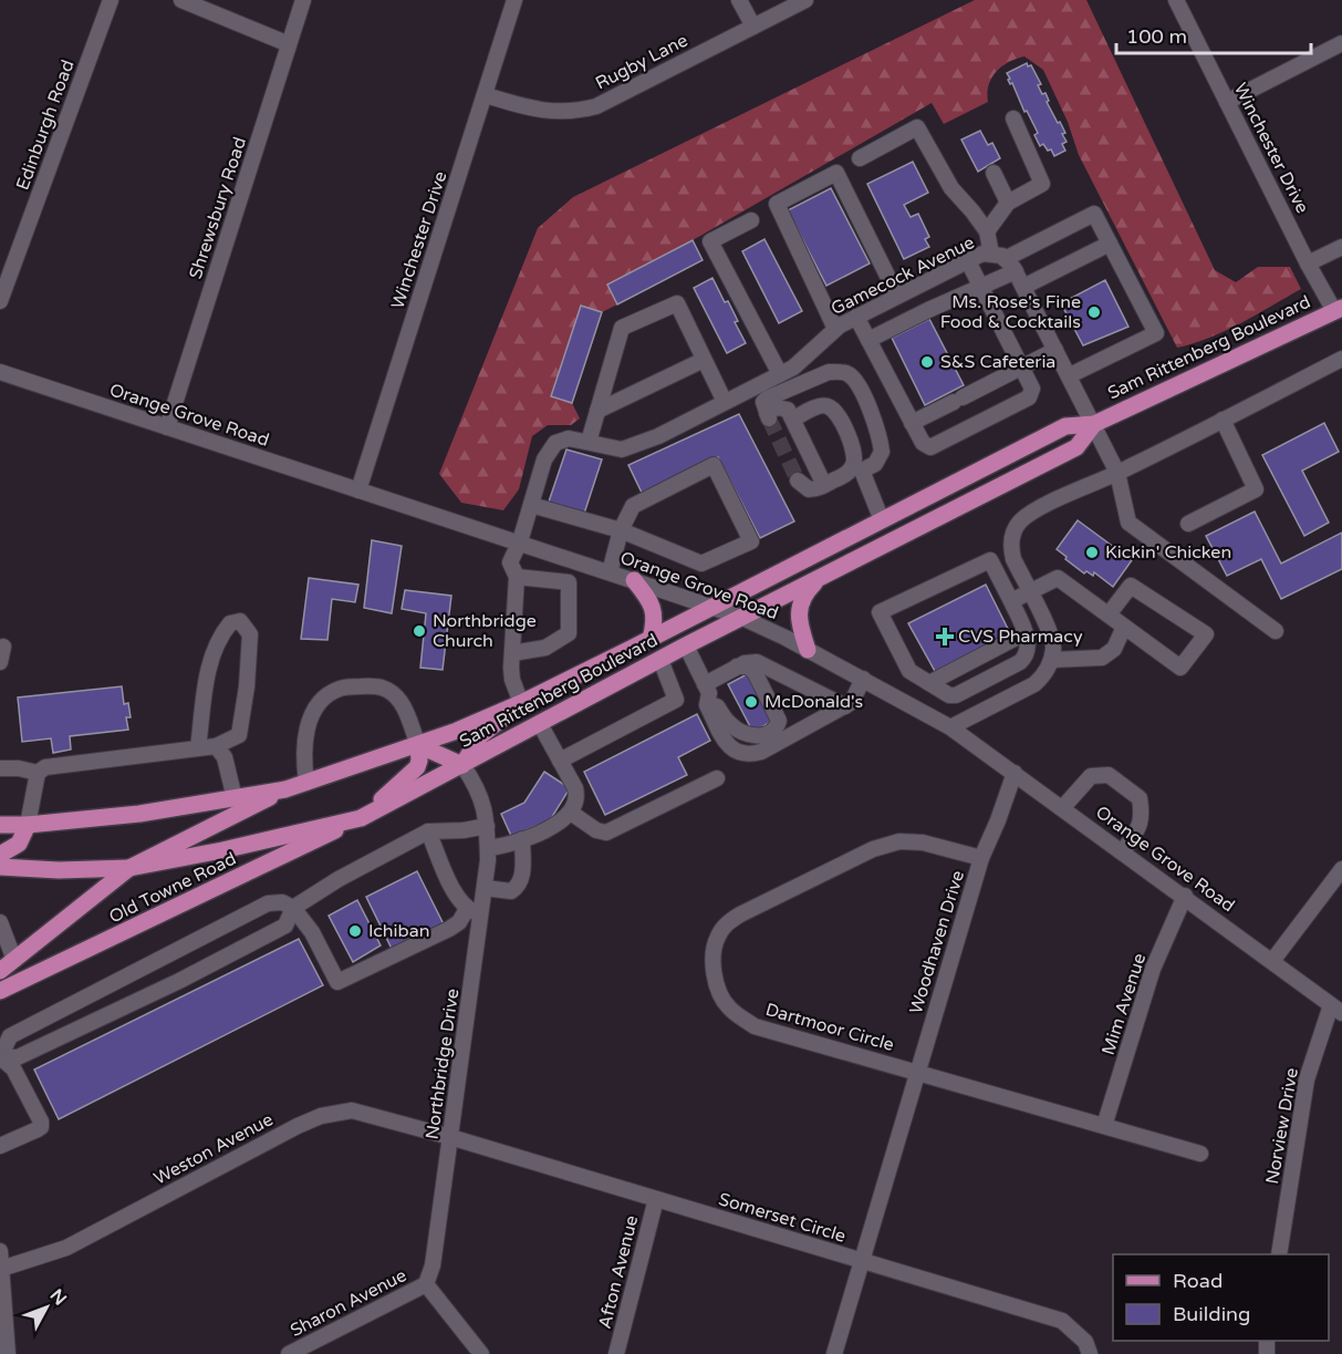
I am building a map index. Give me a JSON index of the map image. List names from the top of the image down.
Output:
{
  "streets": {
    "main road": ["Sam Rittenberg Boulevard", "Old Towne Road"],
    "street": [
      "Rugby Lane",
      "Edinburgh Road",
      "Winchester Drive",
      "Shrewsbury Road",
      "Gamecock Avenue",
      "Orange Grove Road",
      "Woodhaven Drive",
      "Mim Avenue",
      "Dartmoor Circle",
      "Northbridge Drive",
      "Norview Drive",
      "Weston Avenue",
      "Somerset Circle",
      "Afton Avenue",
      "Sharon Avenue"
    ]
  },
  "crossings": [
    ["Rugby Lane", "Winchester Drive"],
    ["Winchester Drive", "Sam Rittenberg Boulevard"],
    ["Winchester Drive", "Orange Grove Road"],
    ["Shrewsbury Road", "Orange Grove Road"],
    ["Gamecock Avenue", "Orange Grove Road"],
    ["Sam Rittenberg Boulevard", "Orange Grove Road"],
    ["Sam Rittenberg Boulevard", "Old Towne Road"],
    ["Sam Rittenberg Boulevard", "Northbridge Drive"],
    ["Orange Grove Road", "Woodhaven Drive"],
    ["Orange Grove Road", "Mim Avenue"],
    ["Orange Grove Road", "Norview Drive"],
    ["Woodhaven Drive", "Dartmoor Circle"],
    ["Woodhaven Drive", "Somerset Circle"],
    ["Mim Avenue", "Dartmoor Circle"],
    ["Northbridge Drive", "Weston Avenue"],
    ["Northbridge Drive", "Somerset Circle"],
    ["Northbridge Drive", "Sharon Avenue"],
    ["Weston Avenue", "Somerset Circle"],
    ["Somerset Circle", "Afton Avenue"]
  ],
  "places": {
    "other": [
      "Ms. Rose's Fine Food & Cocktails",
      "S&S Cafeteria",
      "Kickin' Chicken",
      "Northbridge Church",
      "McDonald's",
      "Ichiban"
    ],
    "health": ["CVS Pharmacy"]
  },
  "legend": ["Road", "Building"],
  "scale_bar": "100 m",
  "north": "top right"
}
